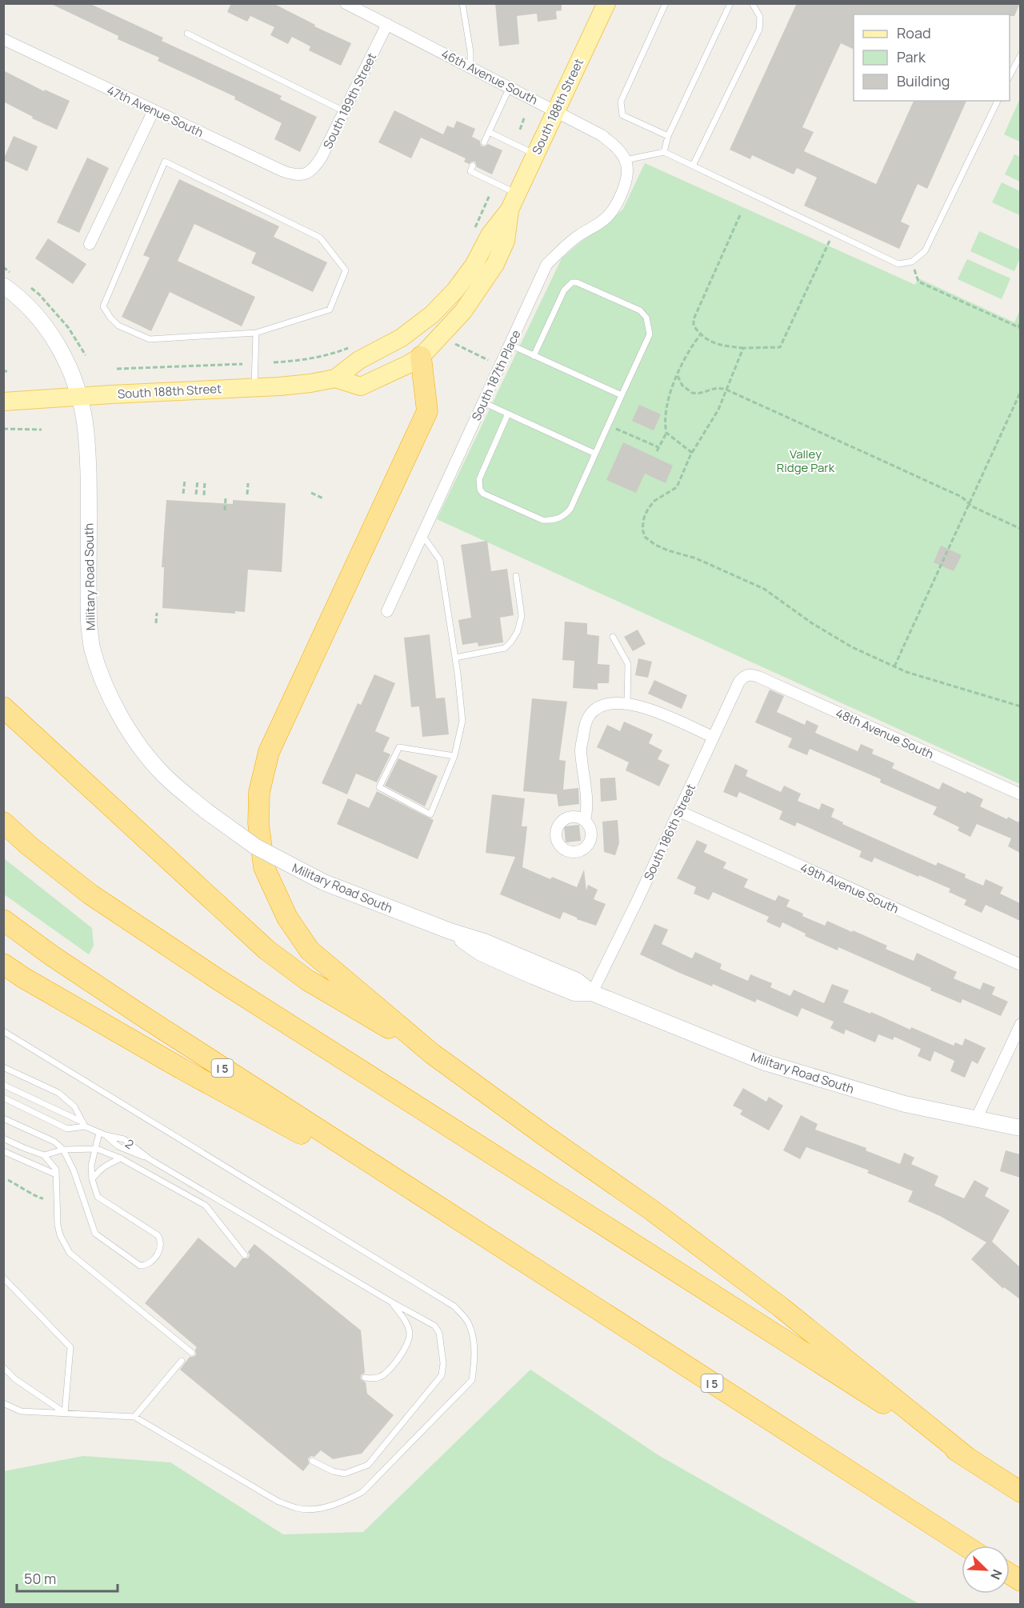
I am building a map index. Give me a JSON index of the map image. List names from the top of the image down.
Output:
{
  "streets": {
    "highway": ["I 5"],
    "main road": ["South 188th Street", "Military Road South"],
    "street": [
      "46th Avenue South",
      "South 189th Street",
      "47th Avenue South",
      "South 187th Place",
      "48th Avenue South",
      "South 186th Street",
      "49th Avenue South"
    ],
    "lane": ["2"]
  },
  "crossings": [
    ["46th Avenue South", "South 189th Street"],
    ["46th Avenue South", "South 188th Street"],
    ["46th Avenue South", "South 187th Place"],
    ["South 189th Street", "47th Avenue South"],
    ["South 188th Street", "Military Road South"],
    ["Military Road South", "South 186th Street"],
    ["48th Avenue South", "South 186th Street"],
    ["South 186th Street", "49th Avenue South"]
  ],
  "parks": ["Valley Ridge Park"],
  "legend": ["Road", "Park", "Building"],
  "scale_bar": "50 m",
  "north": "bottom right"
}
